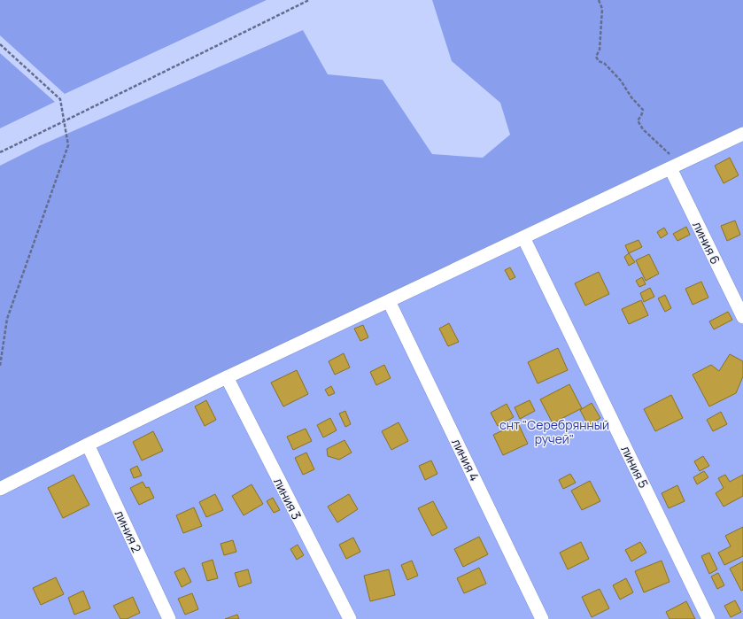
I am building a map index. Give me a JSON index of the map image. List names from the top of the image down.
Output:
{
  "streets": {
    "street": [
      "линия 6",
      "линия 4",
      "линия 5",
      "линия 3",
      "линия 2"
    ]
  },
  "parks": ["снт \"Серебрянный ручей\""]
}
